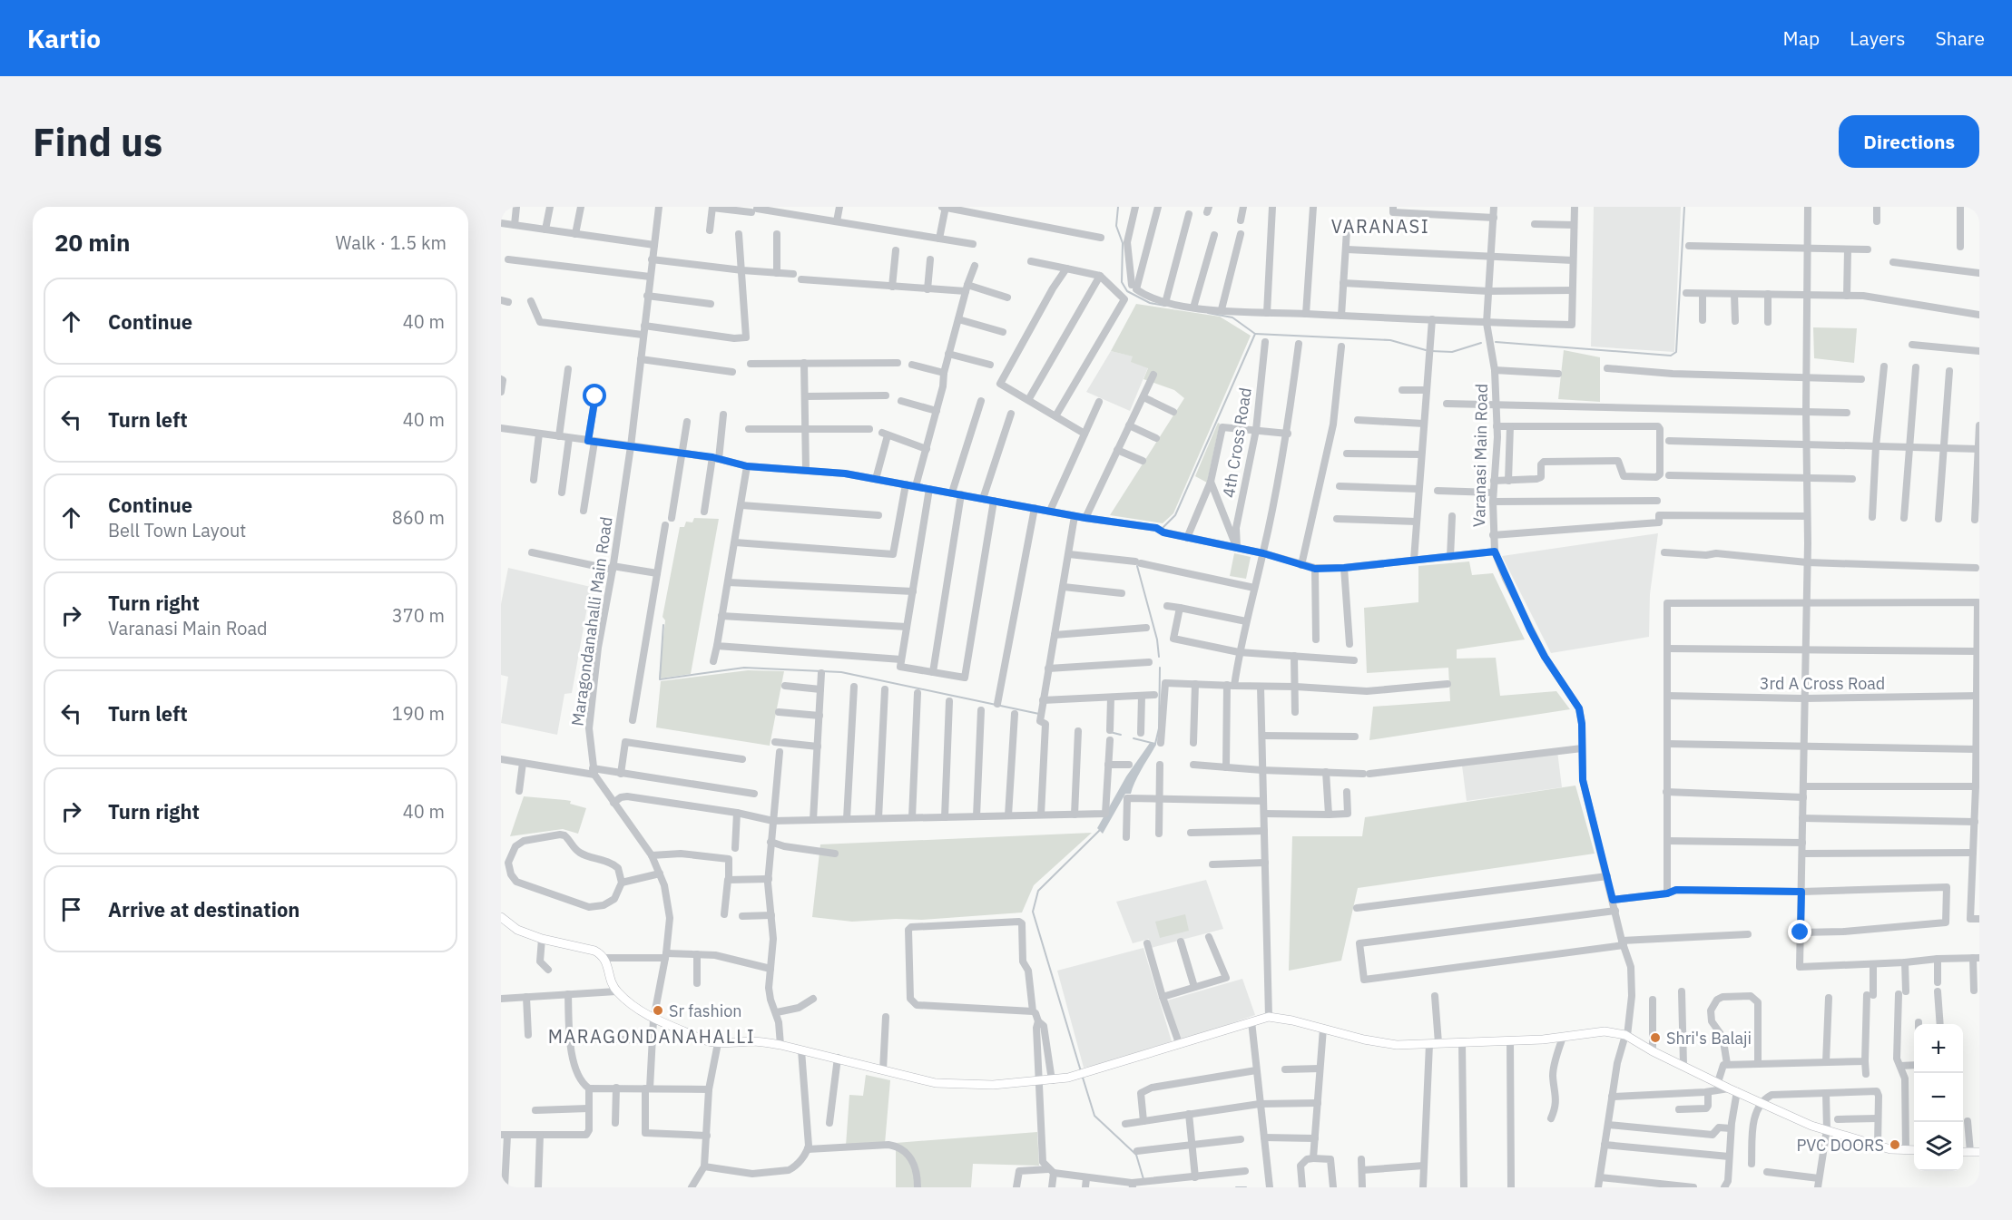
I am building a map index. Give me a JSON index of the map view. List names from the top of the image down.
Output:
{
  "streets": {
    "street": [
      "4th Cross Road",
      "Varanasi Main Road",
      "Maragondanahalli Main Road",
      "3rd A Cross Road"
    ]
  },
  "districts": ["VARANASI", "MARAGONDANAHALLI"],
  "places": ["Sr fashion", "Shri's Balaji", "PVC DOORS"],
  "page": {
    "header": "Kartio",
    "nav": ["Map", "Layers", "Share"],
    "buttons": "Directions",
    "title": "Find us",
    "heading": ["20 min", "Walk · 1.5 km"],
    "list": [
      ["Continue", "40 m"],
      ["Turn left", "40 m"],
      ["Continue", "Bell Town Layout", "860 m"],
      ["Turn right", "Varanasi Main Road", "370 m"],
      ["Turn left", "190 m"],
      ["Turn right", "40 m"],
      "Arrive at destination"
    ],
    "map_buttons": ["+", "−"]
  }
}
